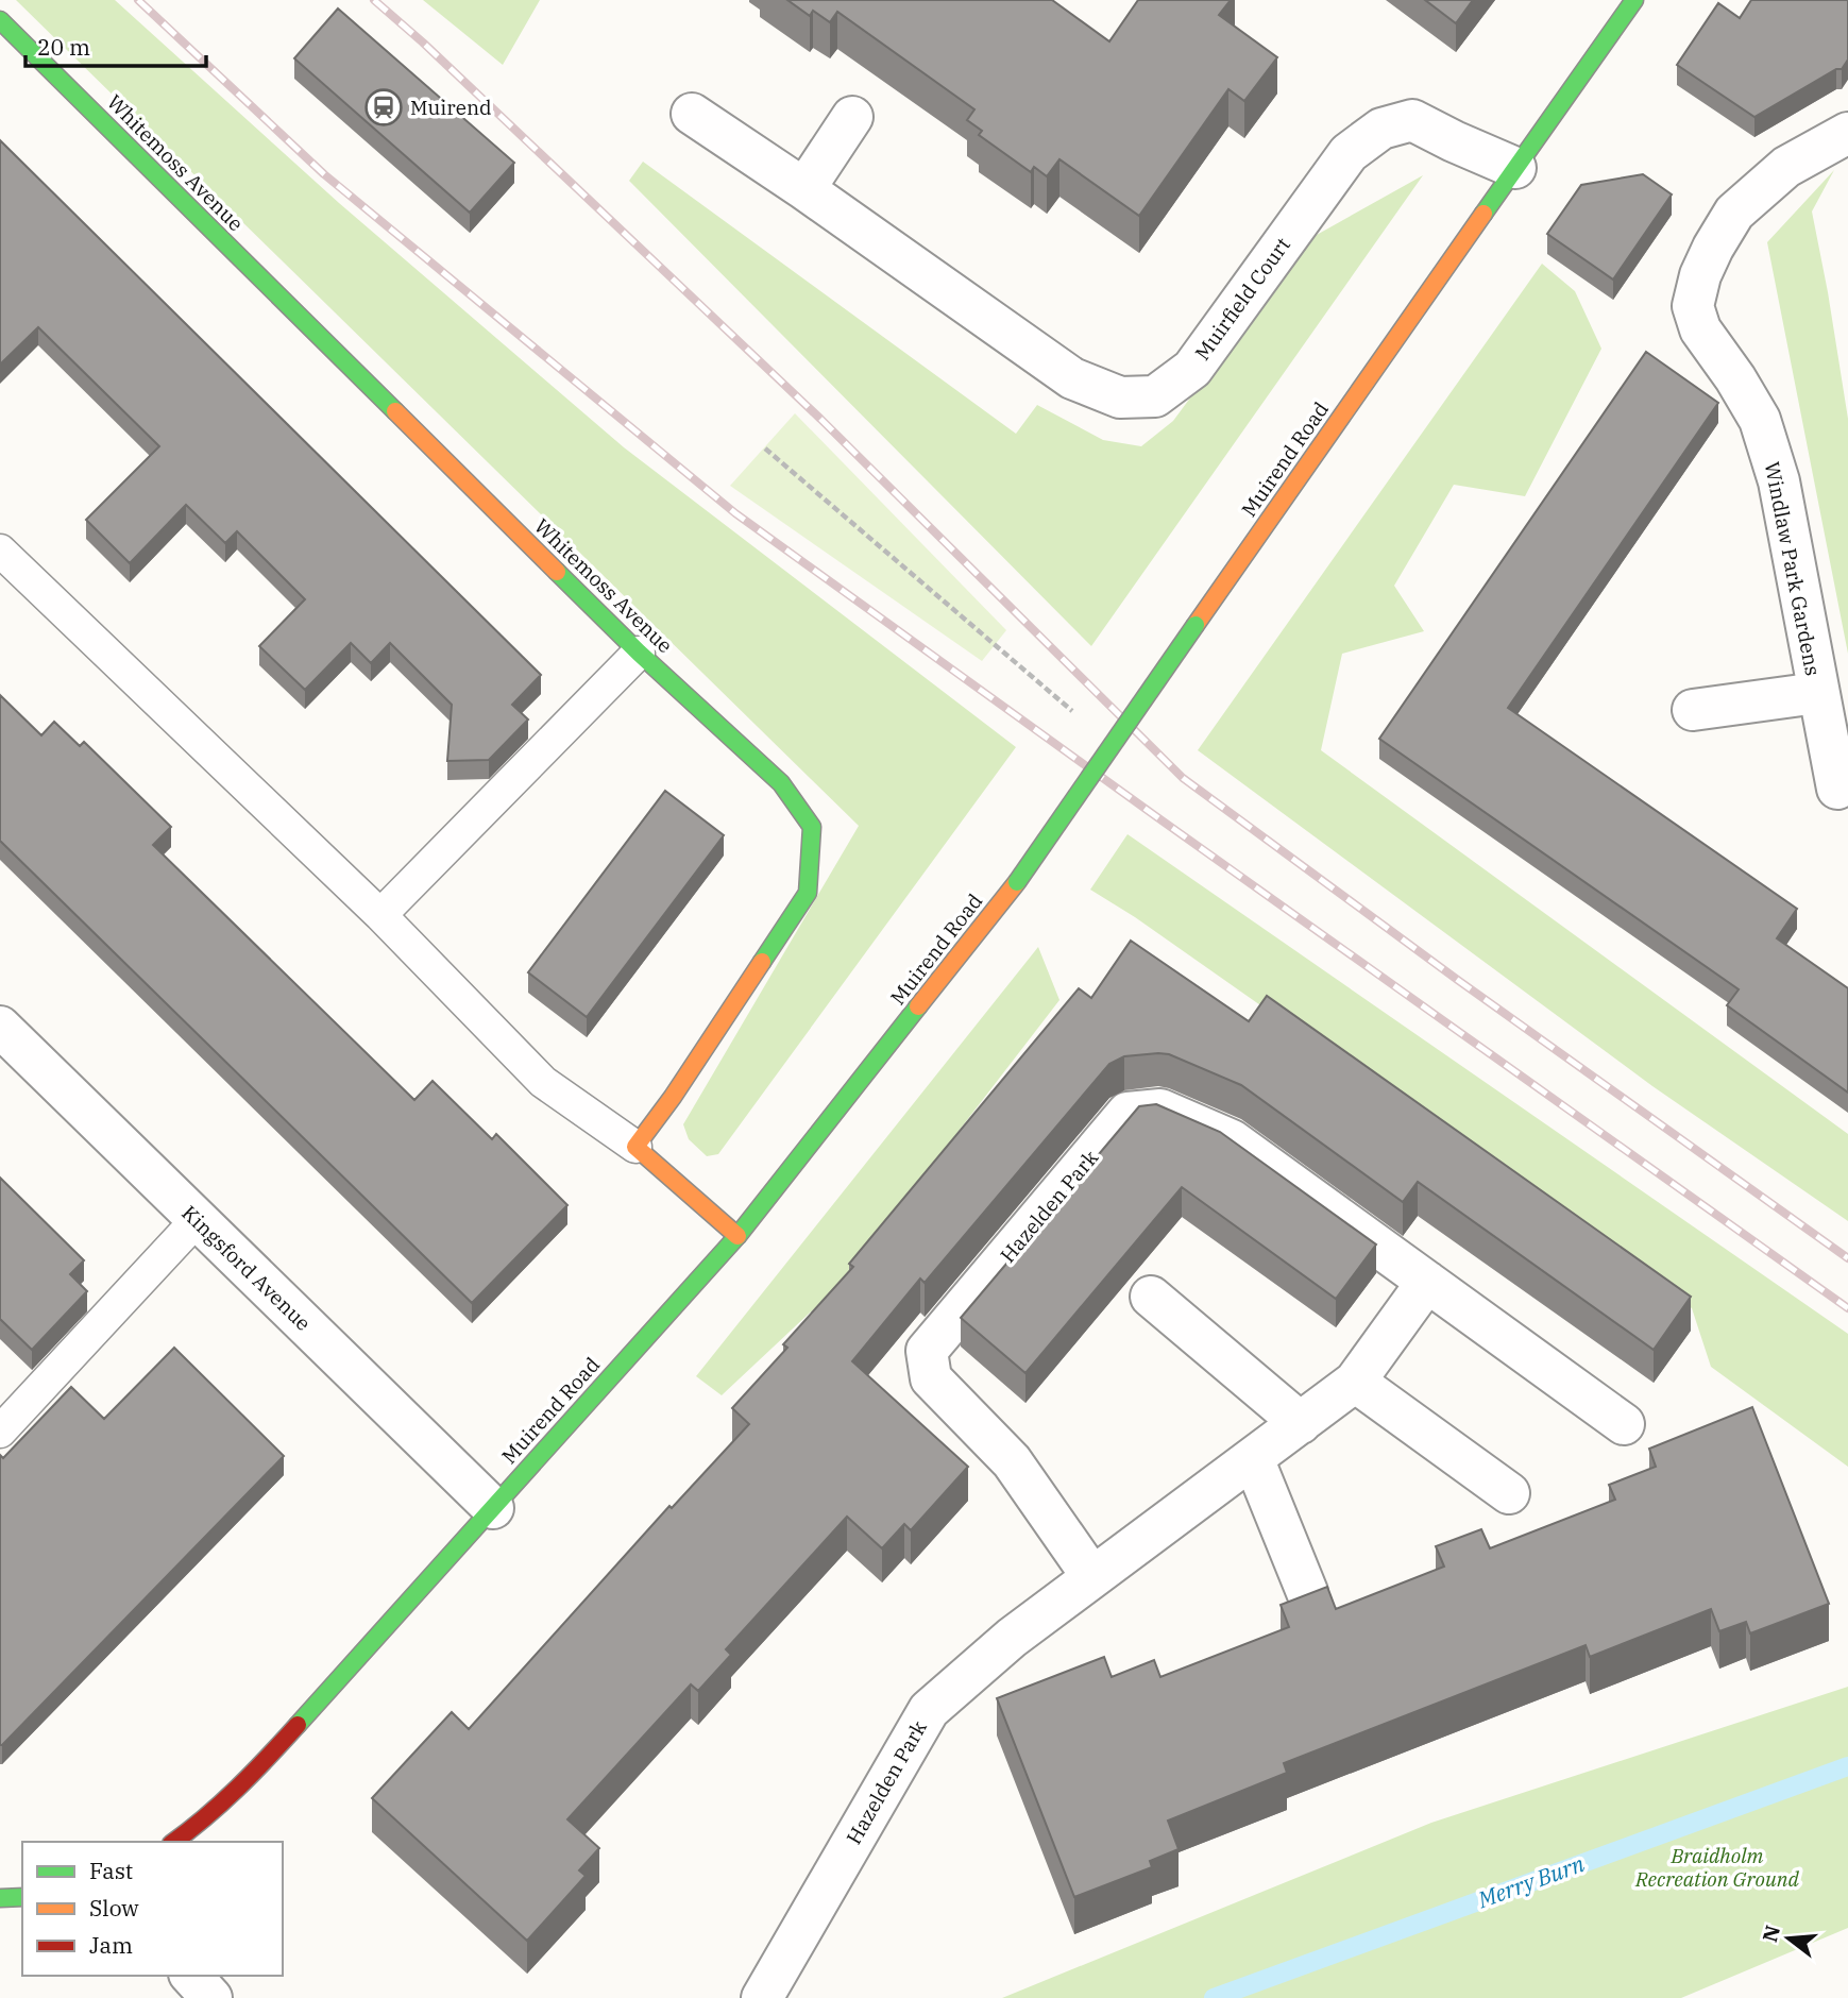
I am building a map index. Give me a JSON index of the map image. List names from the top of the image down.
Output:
{
  "streets": {
    "street": [
      "Whitemoss Avenue",
      "Muirfield Court",
      "Muirend Road",
      "Windlaw Park Gardens",
      "Hazelden Park",
      "Kingsford Avenue"
    ]
  },
  "crossings": [
    ["Muirfield Court", "Muirend Road"],
    ["Muirend Road", "Kingsford Avenue"]
  ],
  "water": ["Merry Burn"],
  "parks": ["Braidholm Recreation Ground"],
  "places": {
    "station": ["Muirend"]
  },
  "legend": ["Fast", "Slow", "Jam"],
  "scale_bar": "20 m",
  "north": "left"
}
